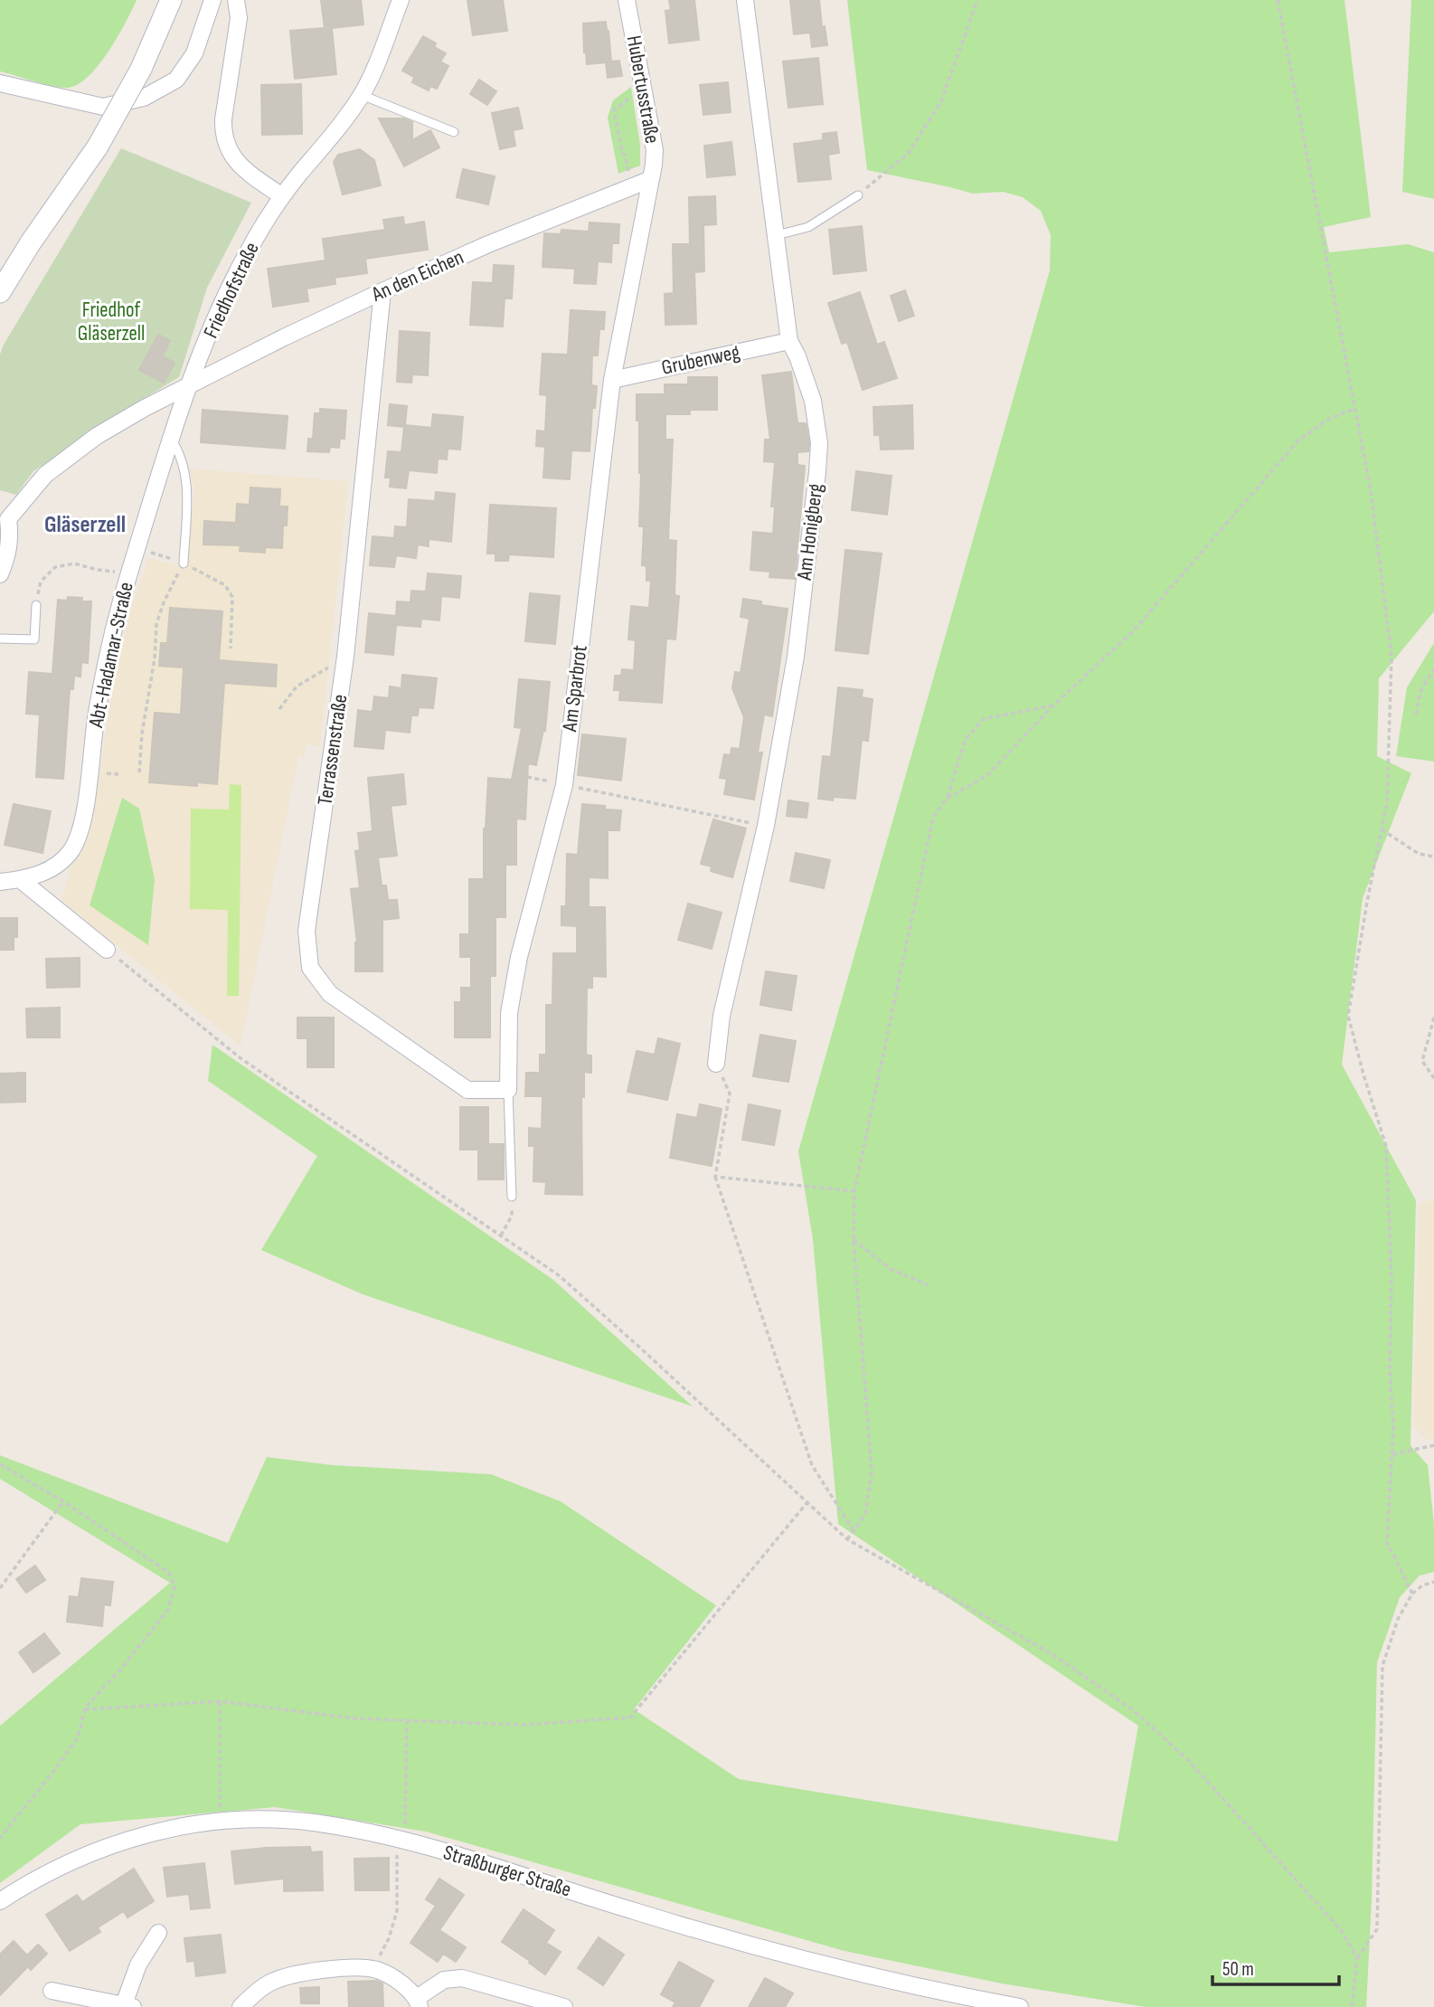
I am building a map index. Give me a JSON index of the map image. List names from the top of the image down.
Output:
{
  "streets": {
    "street": [
      "Hubertusstraße",
      "An den Eichen",
      "Friedhofstraße",
      "Grubenweg",
      "Am Honigberg",
      "Abt-Hadamar-Straße",
      "Am Sparbrot",
      "Terrassenstraße",
      "Straßburger Straße"
    ]
  },
  "crossings": [
    ["Hubertusstraße", "An den Eichen"],
    ["Hubertusstraße", "Am Sparbrot"],
    ["An den Eichen", "Friedhofstraße"],
    ["An den Eichen", "Abt-Hadamar-Straße"],
    ["An den Eichen", "Am Sparbrot"],
    ["An den Eichen", "Terrassenstraße"],
    ["Friedhofstraße", "Abt-Hadamar-Straße"],
    ["Grubenweg", "Am Honigberg"],
    ["Grubenweg", "Am Sparbrot"],
    ["Am Sparbrot", "Terrassenstraße"]
  ],
  "districts": ["Gläserzell"],
  "parks": ["Friedhof Gläserzell"],
  "scale_bar": "50 m"
}
